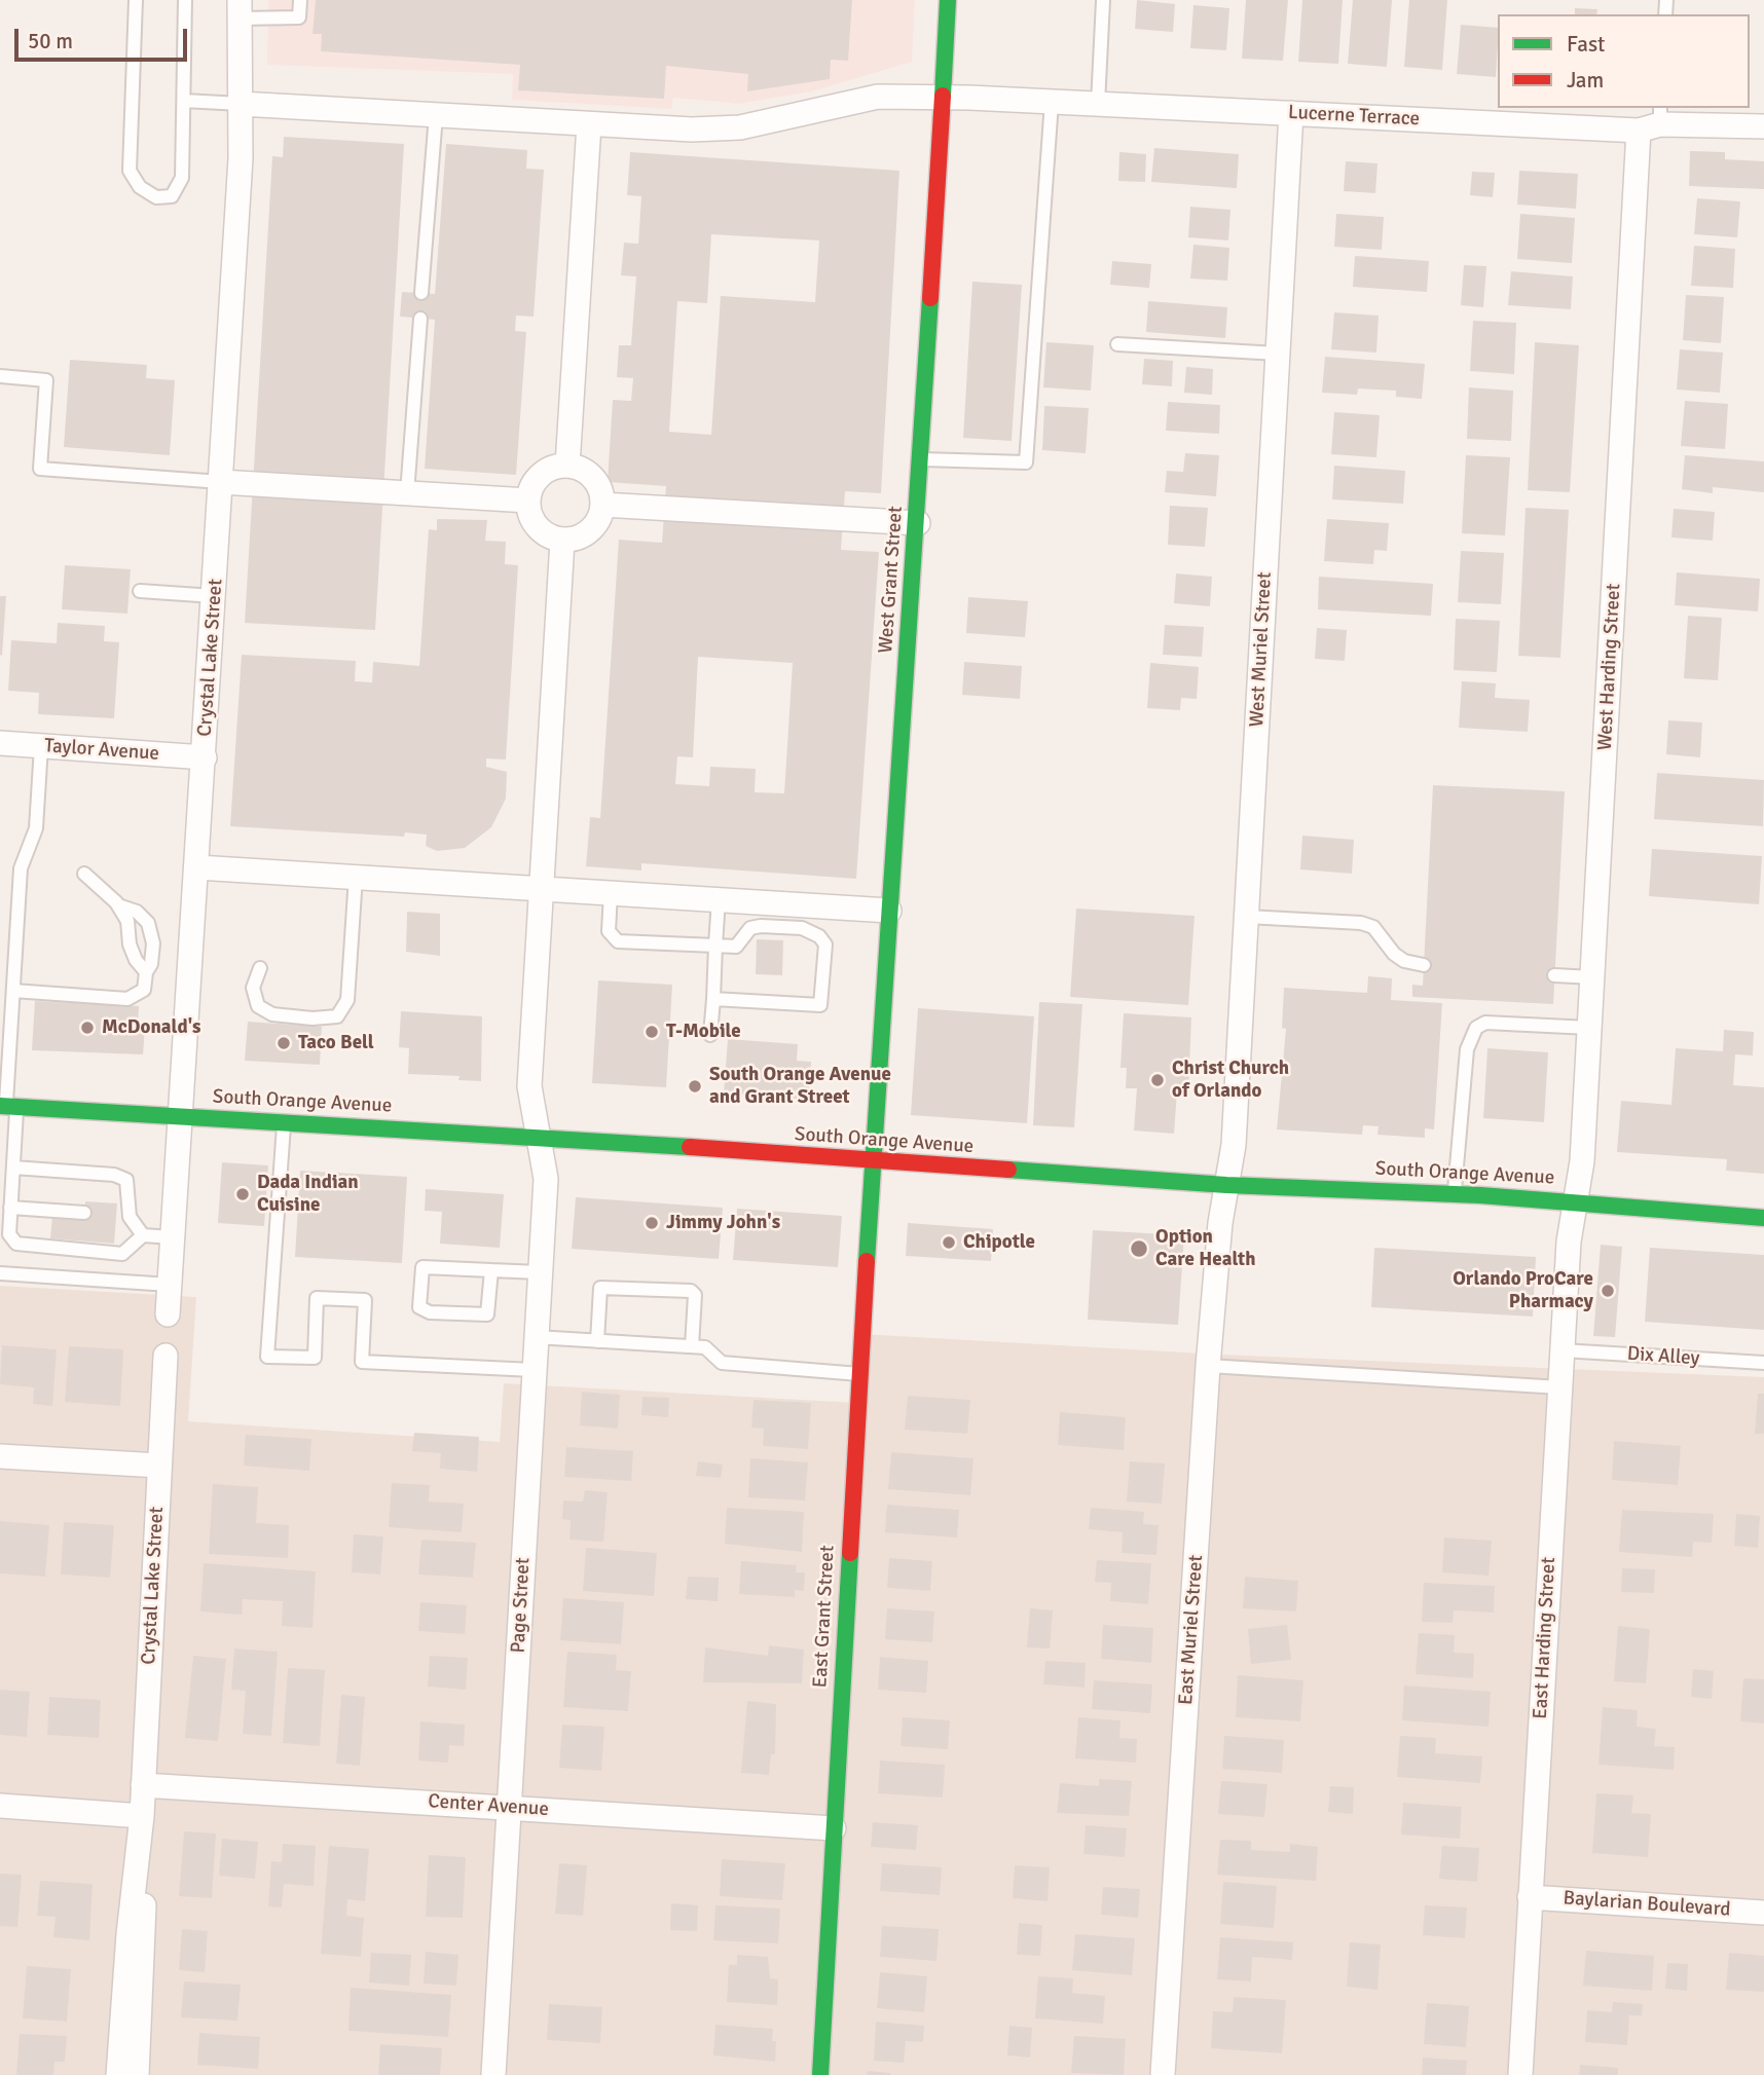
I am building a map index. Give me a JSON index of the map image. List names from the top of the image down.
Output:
{
  "streets": {
    "street": [
      "Lucerne Terrace",
      "West Grant Street",
      "West Muriel Street",
      "Crystal Lake Street",
      "West Harding Street",
      "Taylor Avenue",
      "South Orange Avenue",
      "Page Street",
      "East Grant Street",
      "East Muriel Street",
      "East Harding Street",
      "Center Avenue",
      "Baylarian Boulevard"
    ],
    "lane": ["Dix Alley"]
  },
  "crossings": [
    ["Lucerne Terrace", "West Grant Street"],
    ["Lucerne Terrace", "West Muriel Street"],
    ["Lucerne Terrace", "Crystal Lake Street"],
    ["Lucerne Terrace", "West Harding Street"],
    ["West Grant Street", "South Orange Avenue"],
    ["West Grant Street", "East Grant Street"],
    ["West Muriel Street", "South Orange Avenue"],
    ["West Muriel Street", "East Muriel Street"],
    ["Crystal Lake Street", "Taylor Avenue"],
    ["Crystal Lake Street", "South Orange Avenue"],
    ["Crystal Lake Street", "Center Avenue"],
    ["West Harding Street", "South Orange Avenue"],
    ["West Harding Street", "East Harding Street"],
    ["South Orange Avenue", "Page Street"],
    ["South Orange Avenue", "East Grant Street"],
    ["South Orange Avenue", "East Muriel Street"],
    ["South Orange Avenue", "East Harding Street"],
    ["Dix Alley", "East Harding Street"],
    ["Page Street", "Center Avenue"],
    ["East Grant Street", "Center Avenue"],
    ["East Harding Street", "Baylarian Boulevard"]
  ],
  "places": [
    "McDonald's",
    "T-Mobile",
    "Taco Bell",
    "Christ Church of Orlando",
    "South Orange Avenue and Grant Street",
    "Dada Indian Cuisine",
    "Jimmy John's",
    "Chipotle",
    "Option Care Health",
    "Orlando ProCare Pharmacy"
  ],
  "legend": ["Fast", "Jam"],
  "scale_bar": "50 m"
}
